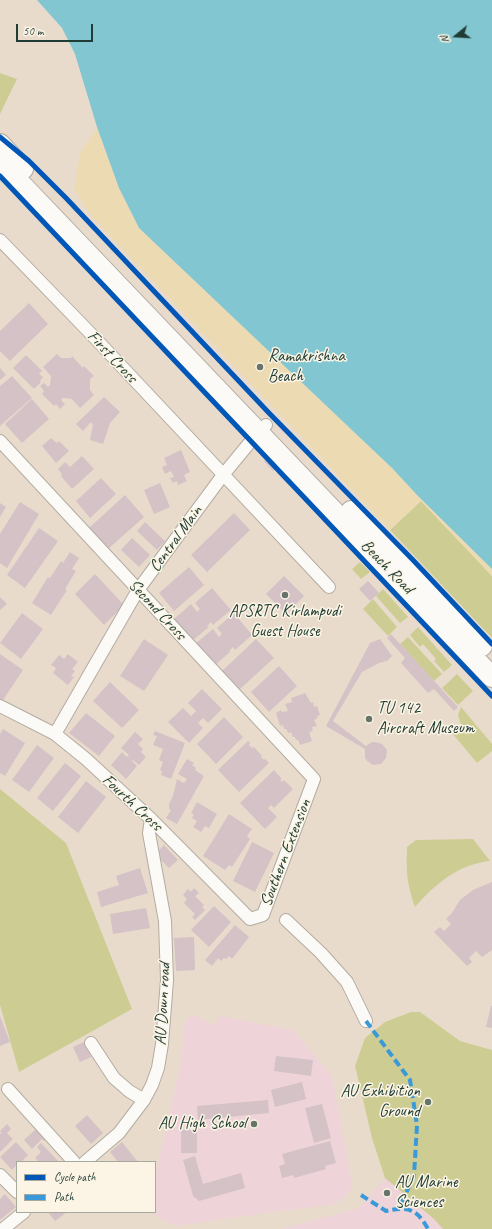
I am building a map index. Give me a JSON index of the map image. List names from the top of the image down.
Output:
{
  "streets": {
    "main road": ["Beach Road"],
    "street": [
      "First Cross",
      "Central Main",
      "Second Cross",
      "Fourth Cross",
      "Southern Extension",
      "AU Down road"
    ]
  },
  "crossings": [
    ["First Cross", "Central Main"],
    ["Central Main", "Beach Road"],
    ["Central Main", "Second Cross"],
    ["Central Main", "Fourth Cross"],
    ["Second Cross", "Southern Extension"],
    ["Fourth Cross", "Southern Extension"],
    ["Fourth Cross", "AU Down road"]
  ],
  "places": [
    "Ramakrishna Beach",
    "APSRTC Kirlampudi Guest House",
    "TU 142 Aircraft Museum",
    "AU Exhibition Ground",
    "AU High School",
    "AU Marine Sciences"
  ],
  "legend": ["Cycle path", "Path"],
  "scale_bar": "50 m",
  "north": "left"
}
